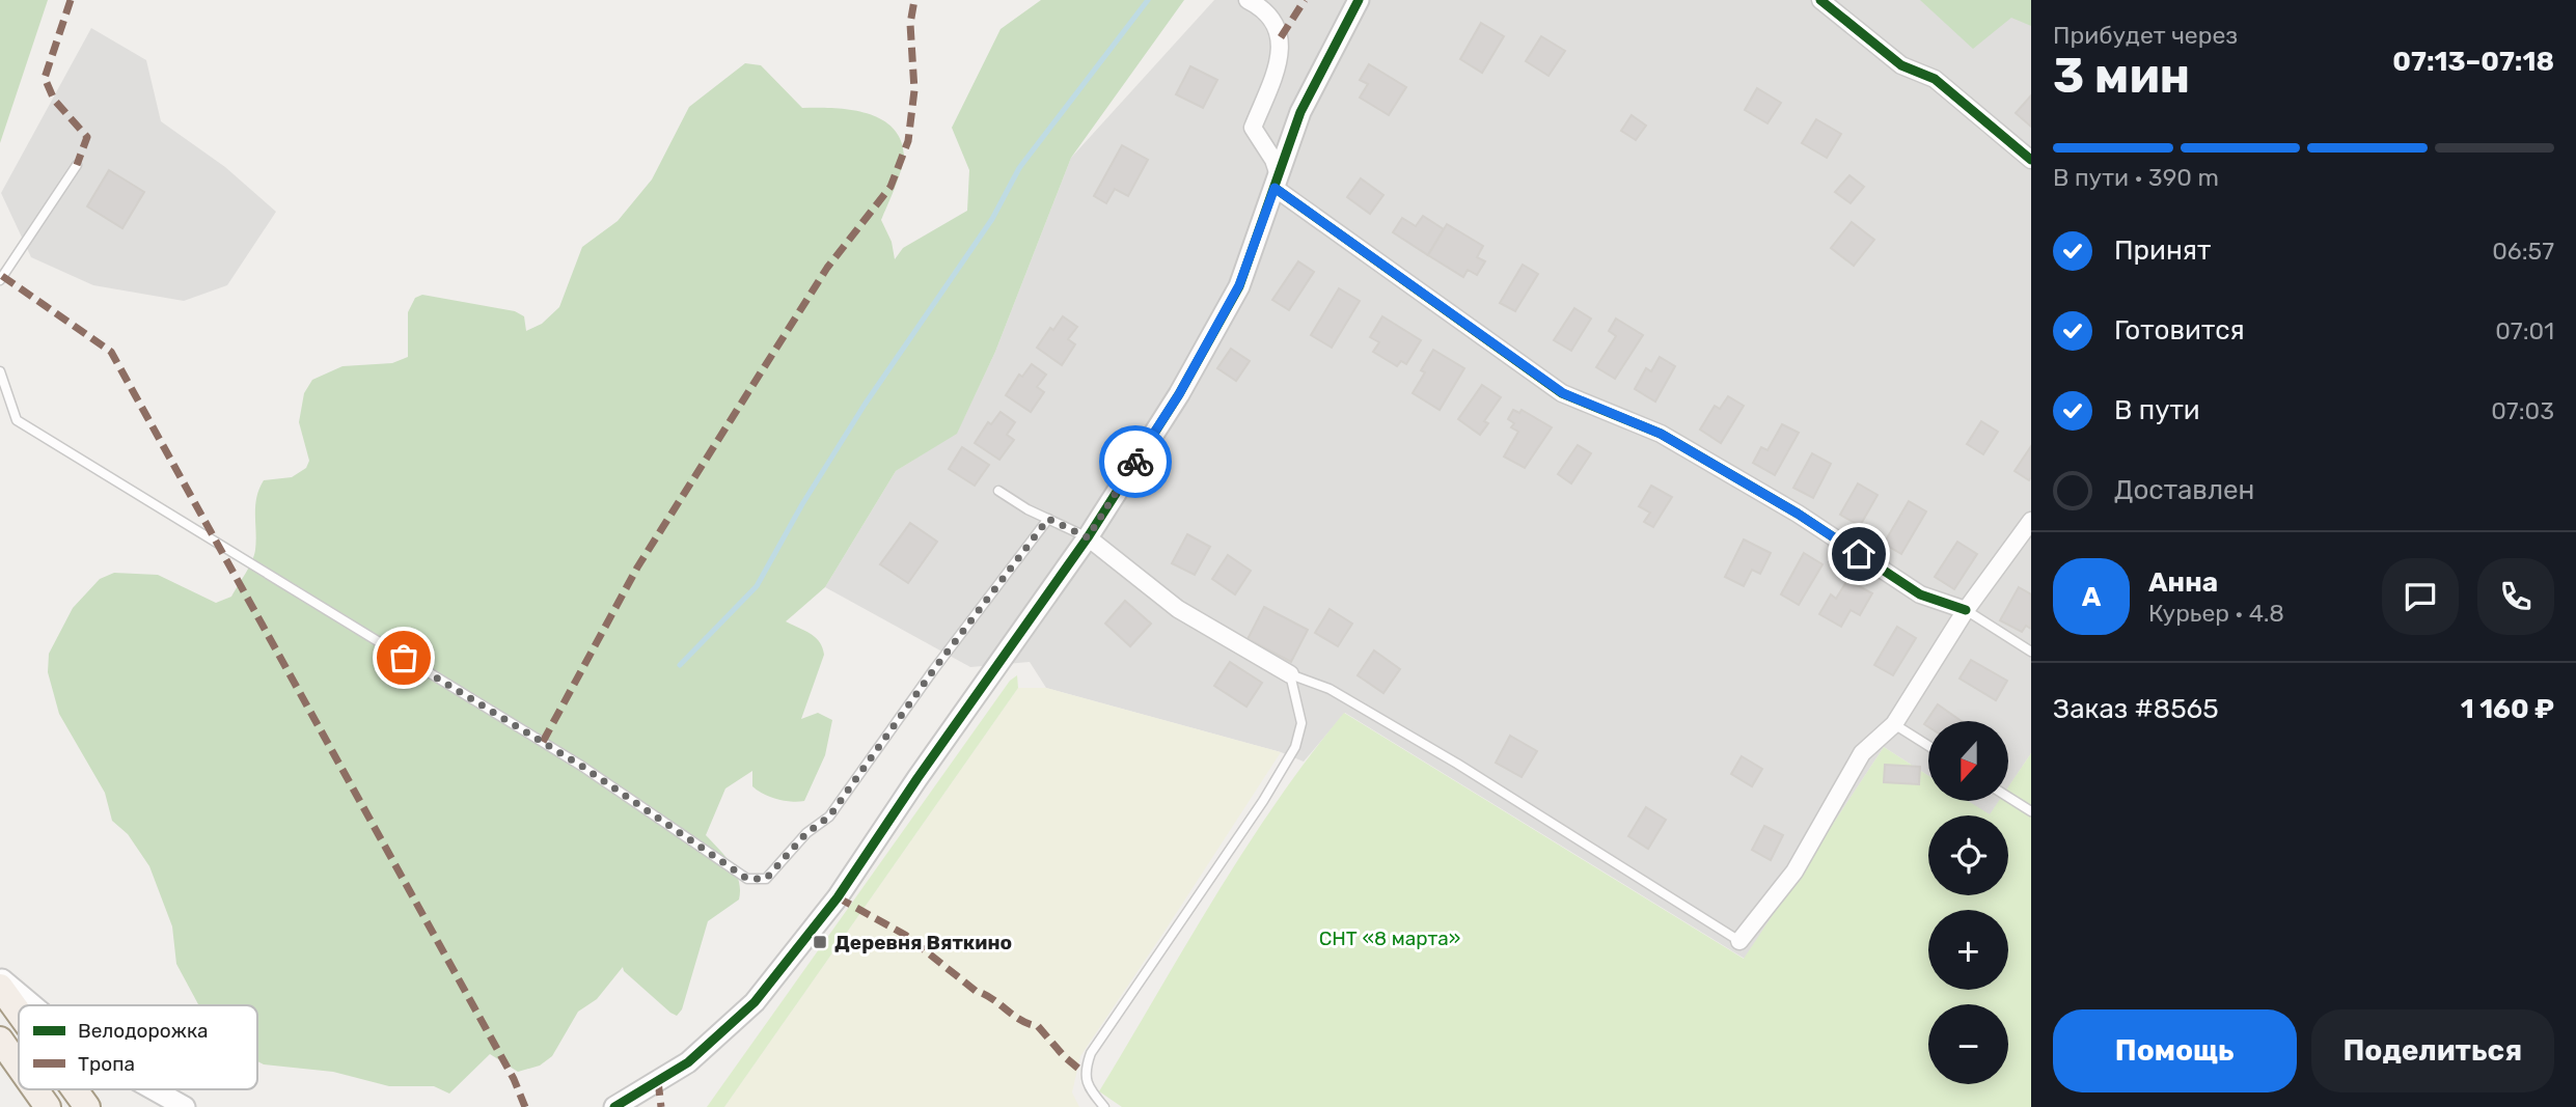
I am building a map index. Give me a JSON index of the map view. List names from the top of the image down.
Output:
{
  "parks": ["СНТ «8 марта»"],
  "places": {
    "transit": ["Деревня Вяткино"]
  },
  "legend": ["Велодорожка", "Тропа"],
  "north": "bottom",
  "page": {
    "heading": ["3 мин", "Прибудет через", "07:13–07:18"],
    "panel": [
      "Анна",
      "Курьер · 4.8",
      "Заказ #8565",
      "1 160 ₽"
    ],
    "bar": "В пути · 390 m",
    "list": [
      ["Принят", "06:57"],
      ["Готовится", "07:01"],
      ["В пути", "07:03"],
      "Доставлен"
    ],
    "round": "А",
    "map_buttons": ["+", "−"],
    "buttons": ["Помощь", "Поделиться"]
  }
}
